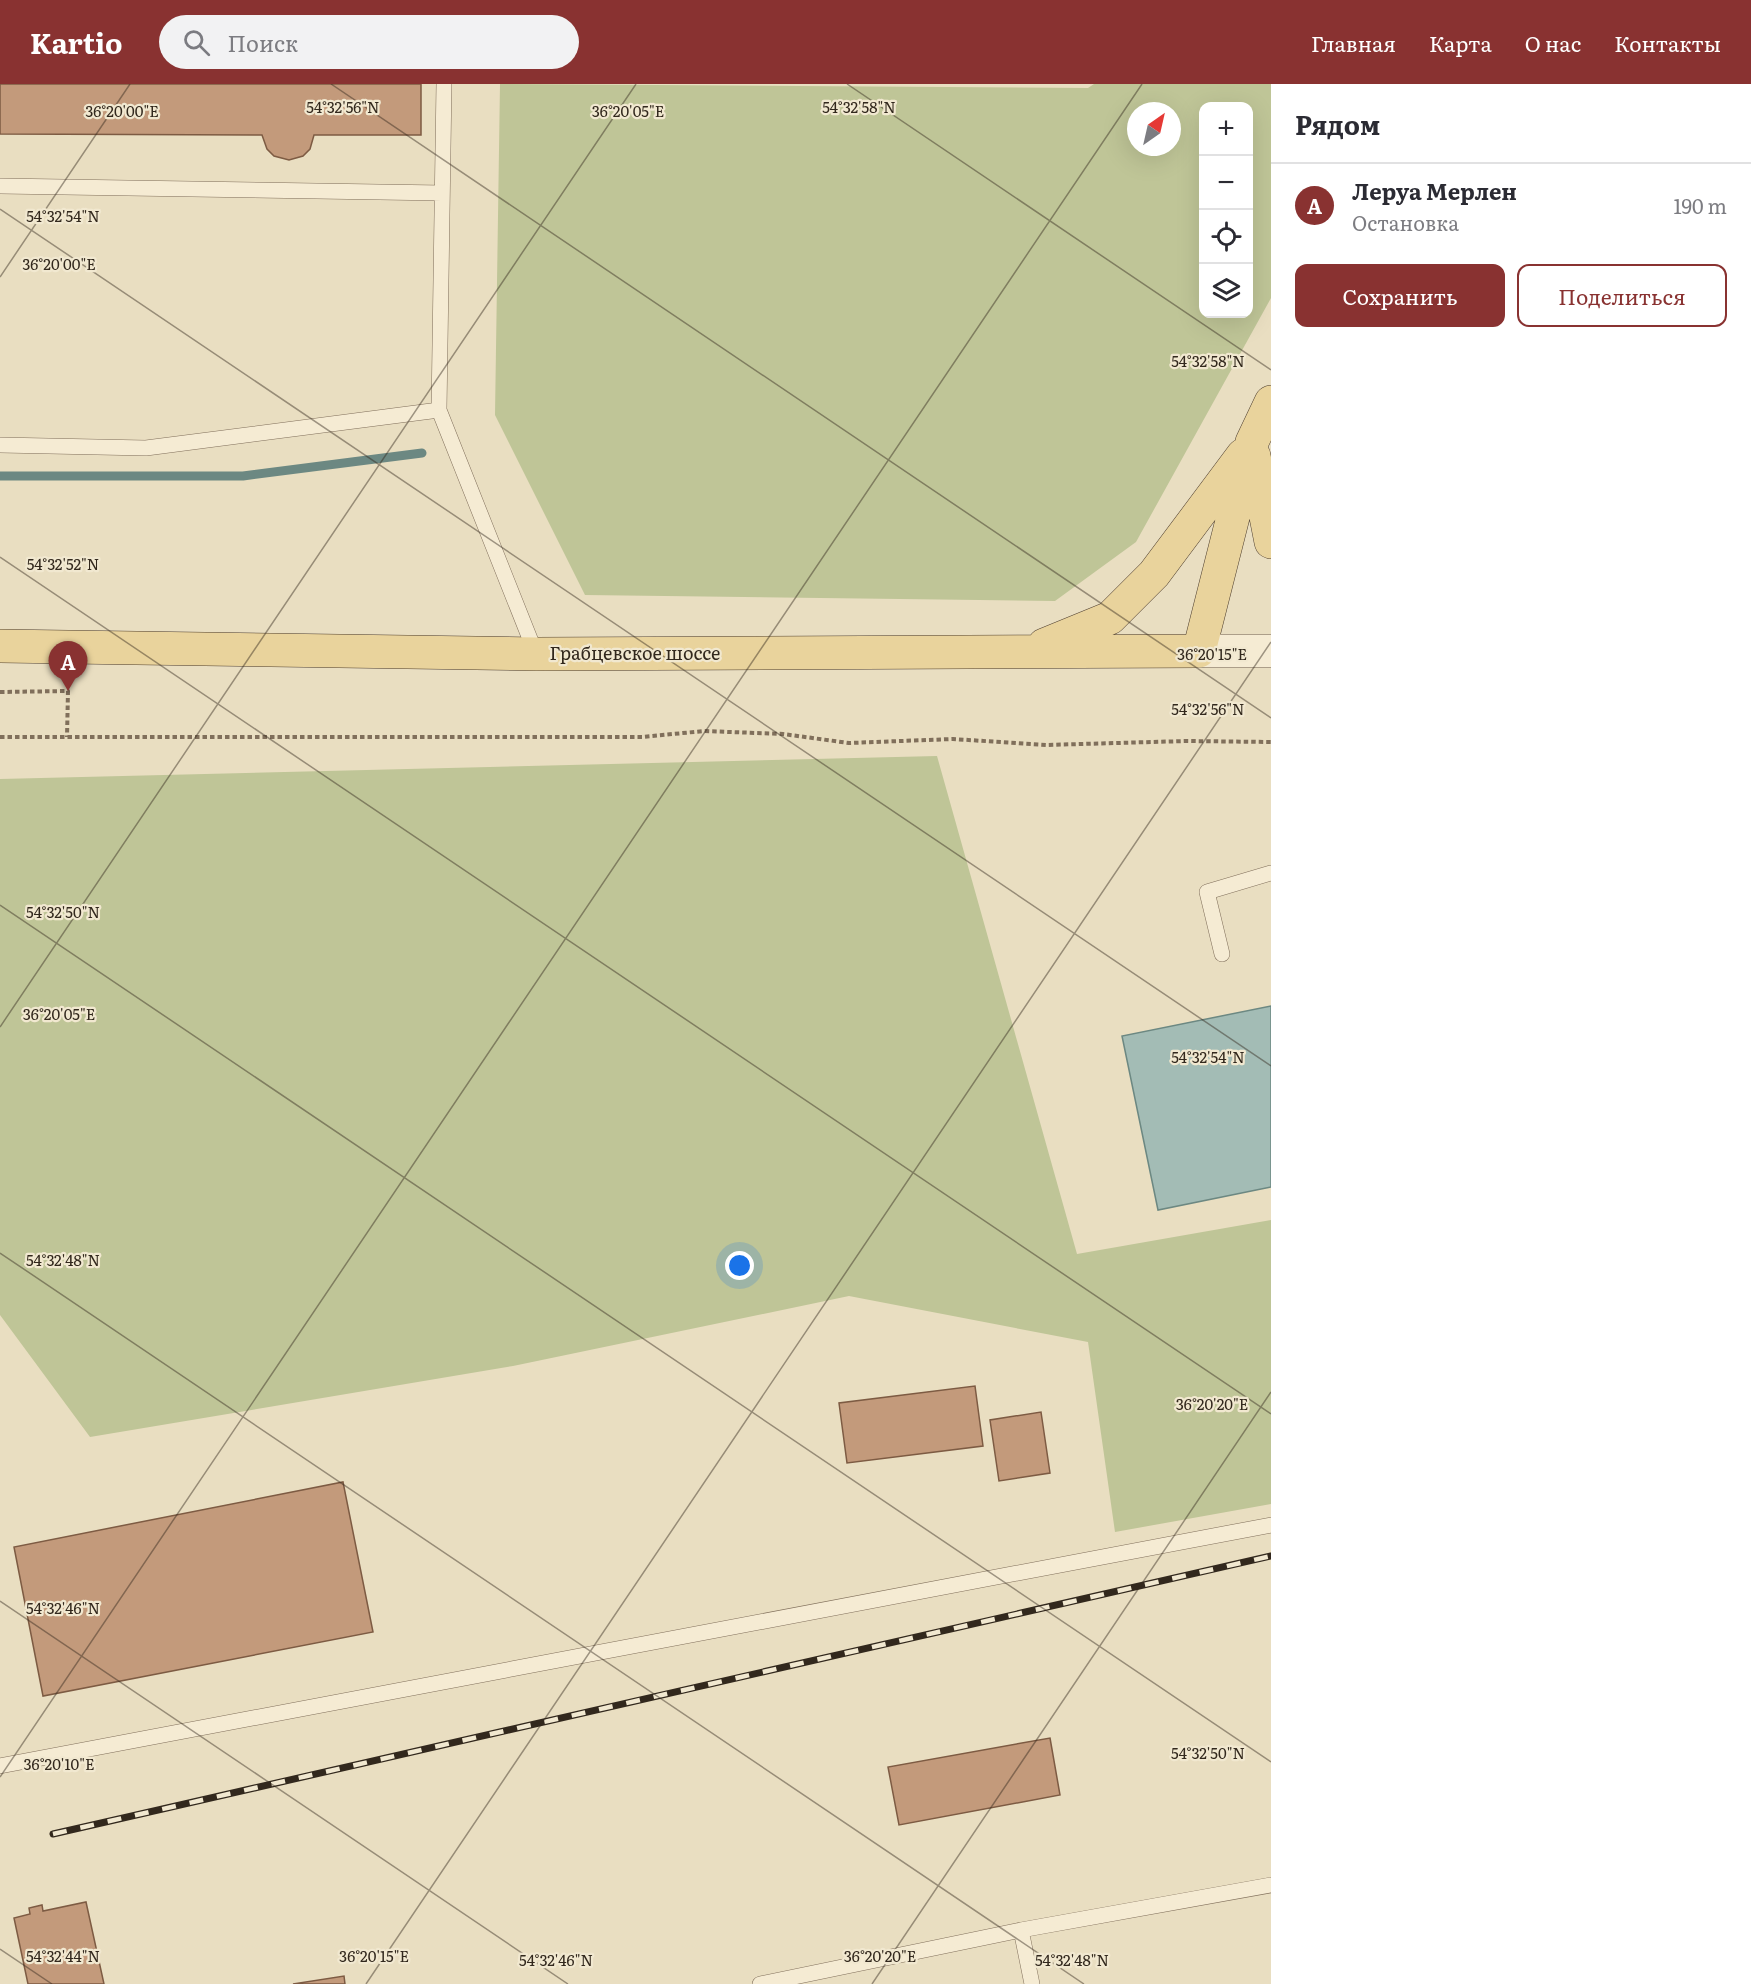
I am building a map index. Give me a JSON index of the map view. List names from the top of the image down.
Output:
{
  "streets": {
    "main road": ["Грабцевское шоссе"]
  },
  "north": "top right",
  "page": {
    "header": "Kartio",
    "search": "Поиск",
    "nav": [
      "Главная",
      "Карта",
      "О нас",
      "Контакты"
    ],
    "heading": "Рядом",
    "map_buttons": ["+", "−"],
    "list": [
      {
        "mark": "A",
        "name": "Леруа Мерлен",
        "note": "Остановка",
        "value": "190 m"
      }
    ],
    "buttons": ["Сохранить", "Поделиться"],
    "pins": "A"
  },
  "coordinates": [
    "54°32'56\"N",
    "54°32'58\"N",
    "36°20'05\"E",
    "36°20'00\"E",
    "54°32'54\"N",
    "54°32'52\"N",
    "36°20'15\"E",
    "54°32'50\"N",
    "54°32'48\"N",
    "36°20'20\"E",
    "54°32'46\"N",
    "36°20'10\"E",
    "54°32'44\"N"
  ]
}
